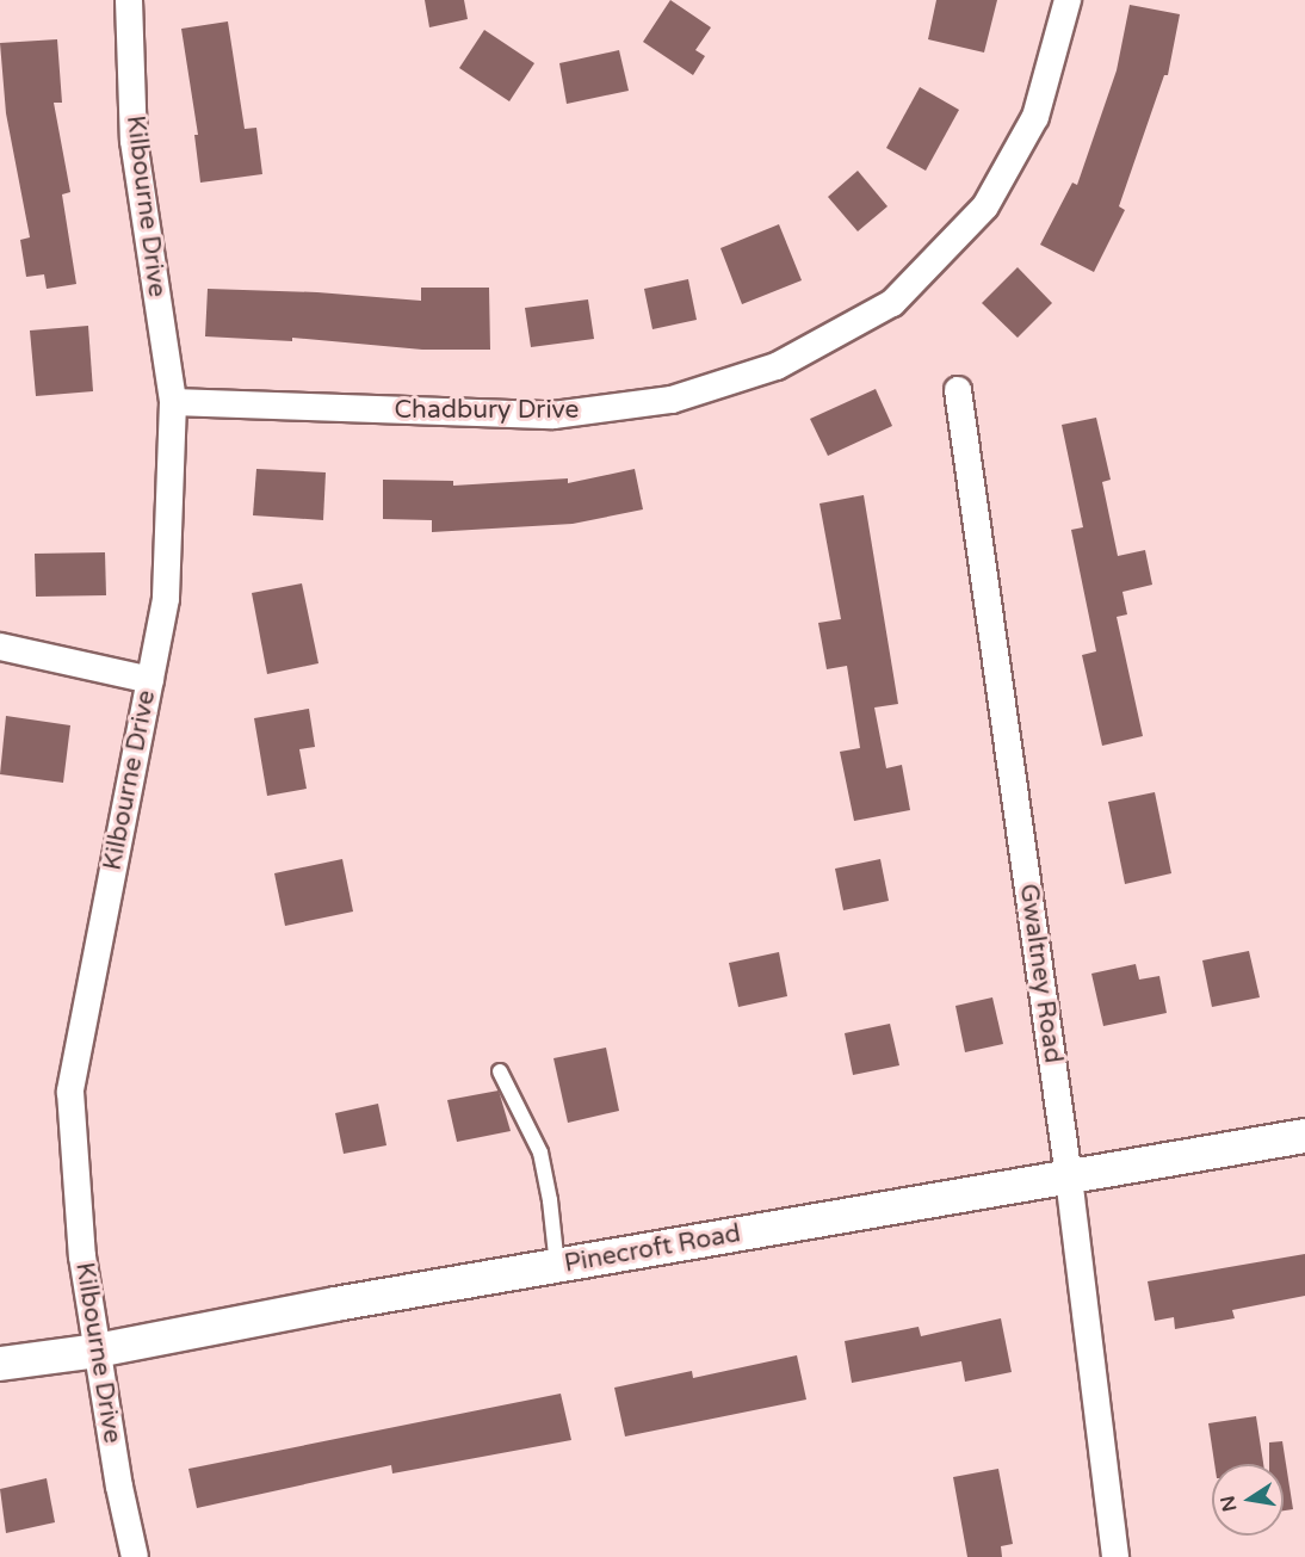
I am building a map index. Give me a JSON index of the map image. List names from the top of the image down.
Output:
{
  "streets": {
    "street": [
      "Kilbourne Drive",
      "Chadbury Drive",
      "Gwaltney Road",
      "Pinecroft Road"
    ]
  },
  "crossings": [
    ["Kilbourne Drive", "Chadbury Drive"],
    ["Kilbourne Drive", "Pinecroft Road"],
    ["Gwaltney Road", "Pinecroft Road"]
  ],
  "north": "left"
}
